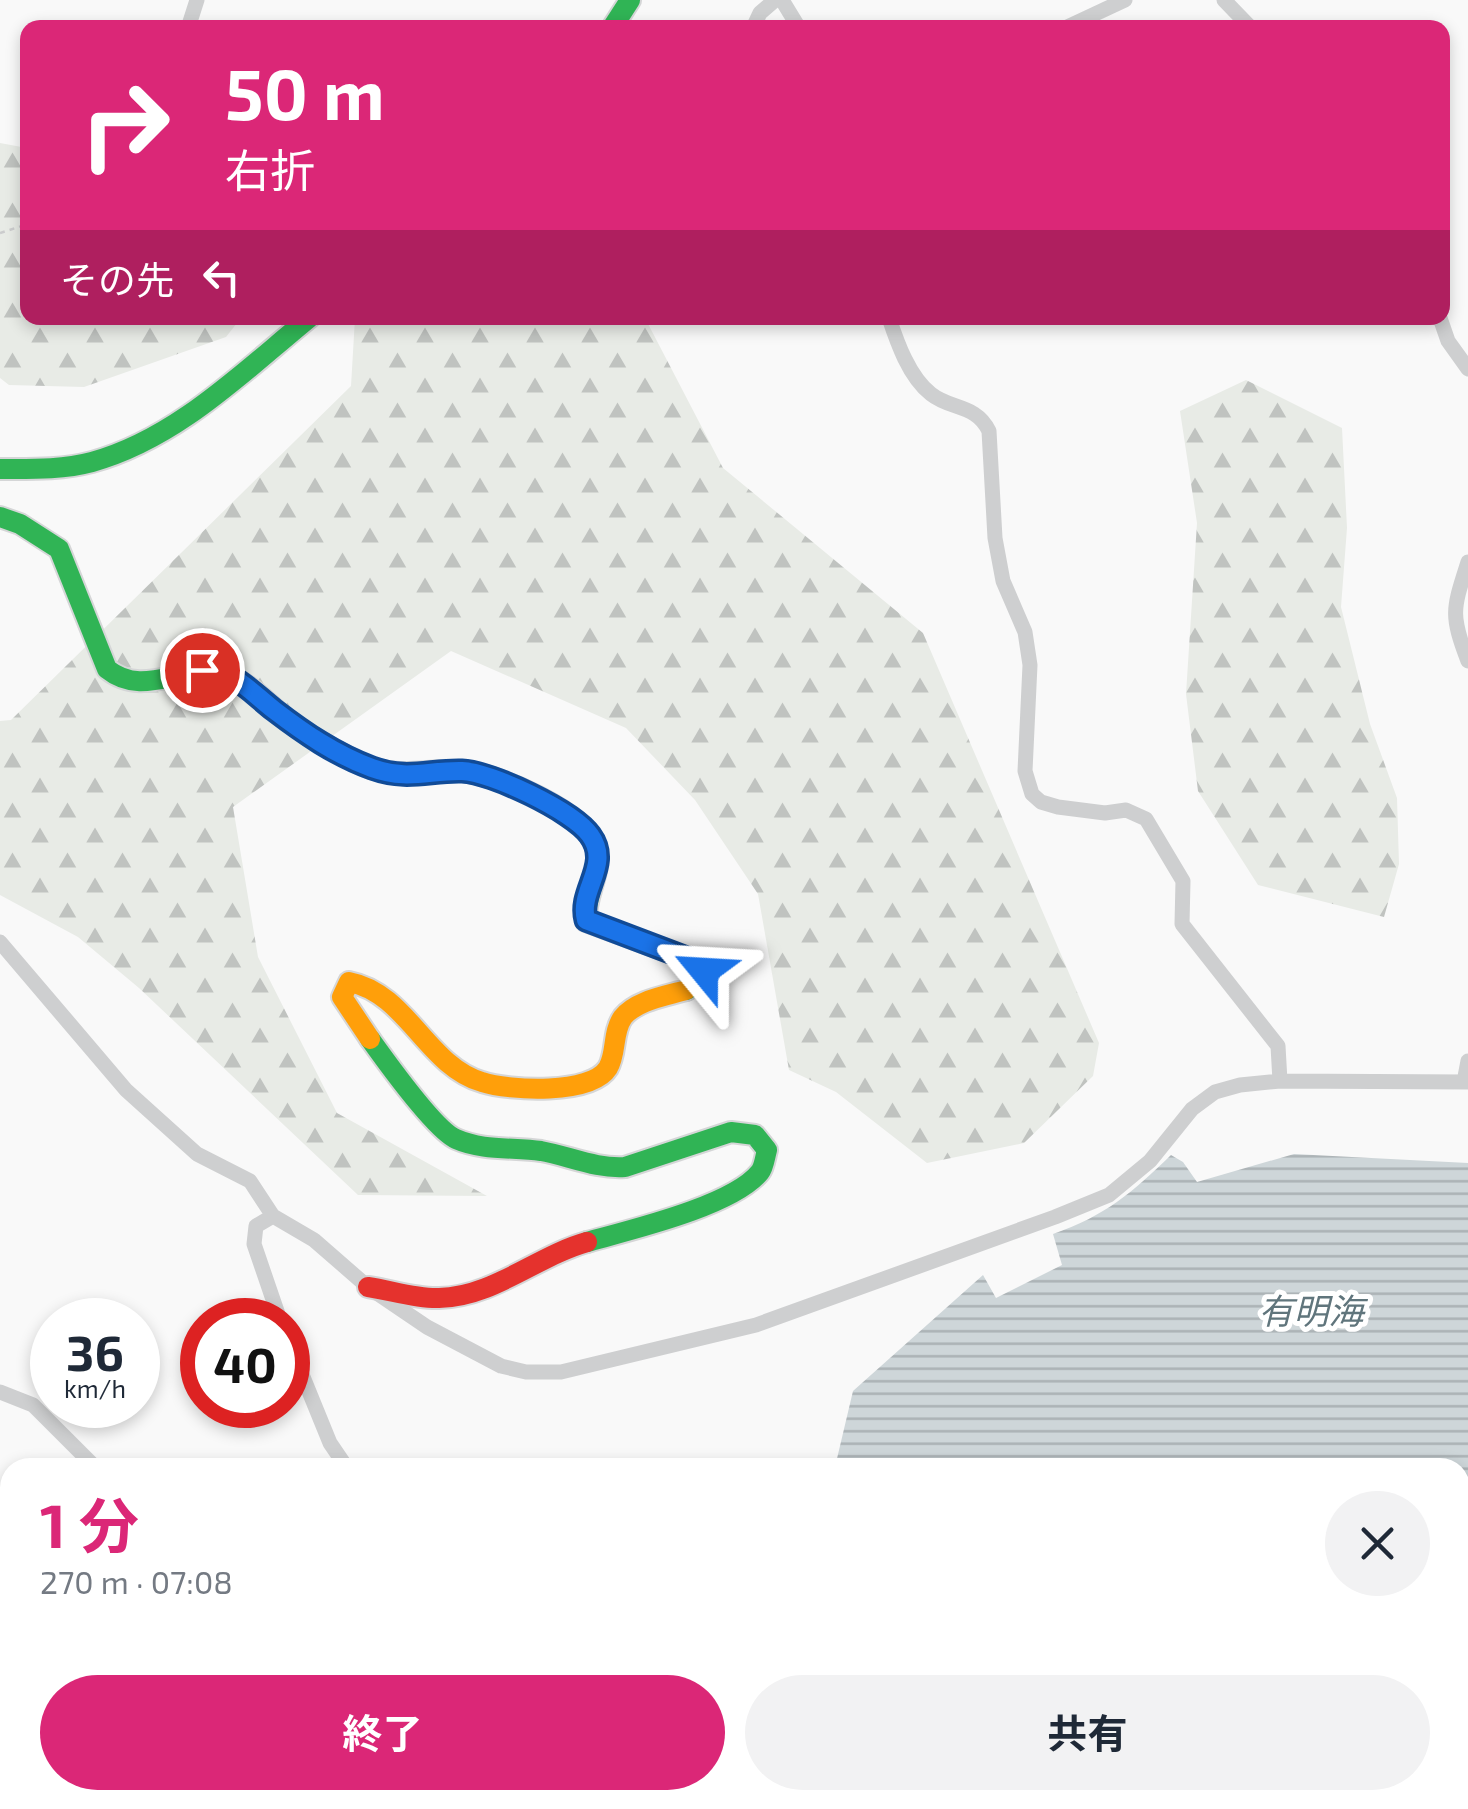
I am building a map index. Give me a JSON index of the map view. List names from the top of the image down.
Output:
{
  "water": ["有明海"],
  "page": {
    "turn": ["50 m", "右折"],
    "then": "その先",
    "speed": "36 km/h",
    "limit": "40",
    "heading": ["1 分", "270 m · 07:08"],
    "buttons": ["終了", "共有"]
  }
}
